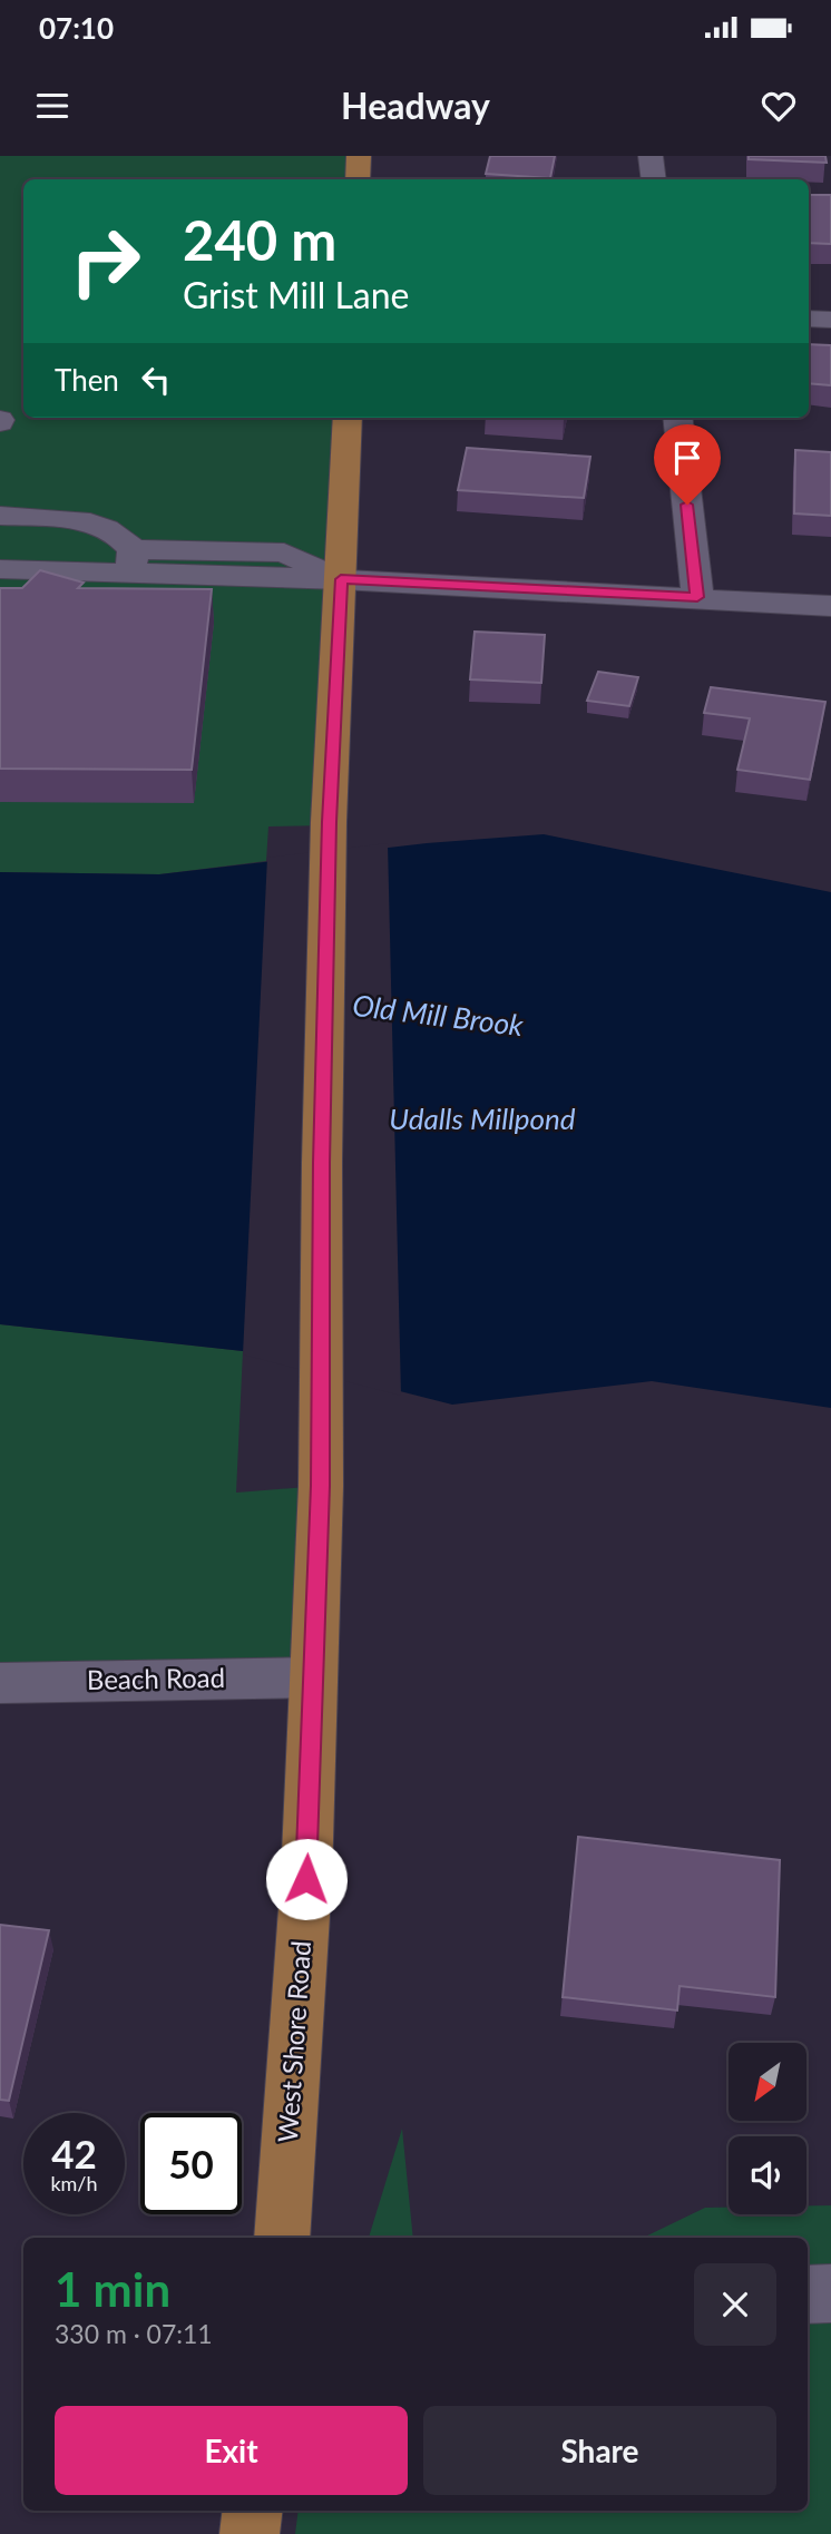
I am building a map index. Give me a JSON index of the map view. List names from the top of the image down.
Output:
{
  "streets": {
    "main road": ["West Shore Road"],
    "street": ["Beach Road"]
  },
  "crossings": [
    ["Beach Road", "West Shore Road"]
  ],
  "water": ["Old Mill Brook", "Udalls Millpond"],
  "north": "bottom left",
  "page": {
    "status": "07:10",
    "header": "Headway",
    "turn": ["240 m", "Grist Mill Lane"],
    "then": "Then",
    "speed": "42 km/h",
    "limit": "50",
    "heading": ["1 min", "330 m · 07:11"],
    "buttons": ["Exit", "Share"]
  }
}
